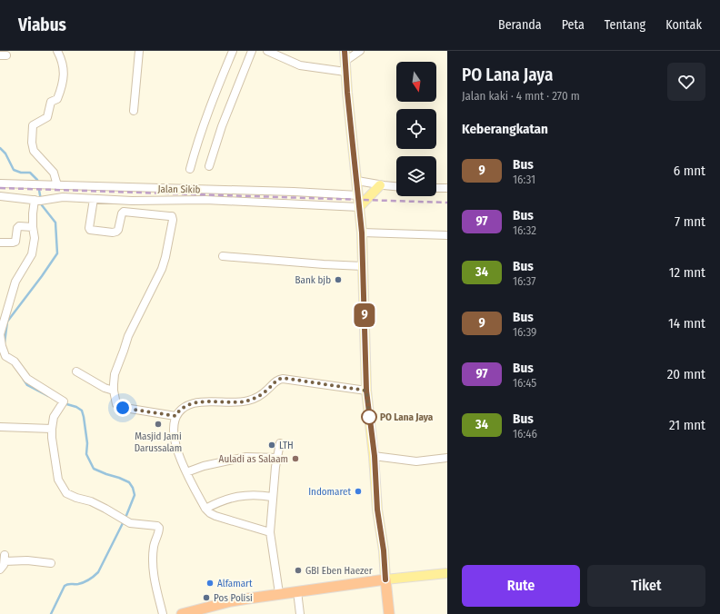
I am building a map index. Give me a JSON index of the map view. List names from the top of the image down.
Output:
{
  "streets": {
    "street": ["Jalan Sikib"]
  },
  "places": [
    "Bank bjb",
    "PO Lana Jaya",
    "Masjid Jami Darussalam",
    "LTH",
    "Auladi as Salaam",
    "Indomaret",
    "GBI Eben Haezer",
    "Alfamart",
    "Pos Polisi"
  ],
  "lines": ["bus line 9"],
  "north": "bottom",
  "page": {
    "header": "Viabus",
    "nav": [
      "Beranda",
      "Peta",
      "Tentang",
      "Kontak"
    ],
    "on_map": "9",
    "heading": [
      ["PO Lana Jaya", "Jalan kaki · 4 mnt · 270 m"],
      "Keberangkatan"
    ],
    "list": [
      {
        "mark": "9",
        "name": "Bus",
        "note": "16:31",
        "value": "6 mnt"
      },
      {
        "mark": "97",
        "name": "Bus",
        "note": "16:32",
        "value": "7 mnt"
      },
      {
        "mark": "34",
        "name": "Bus",
        "note": "16:37",
        "value": "12 mnt"
      },
      {
        "mark": "9",
        "name": "Bus",
        "note": "16:39",
        "value": "14 mnt"
      },
      {
        "mark": "97",
        "name": "Bus",
        "note": "16:45",
        "value": "20 mnt"
      },
      {
        "mark": "34",
        "name": "Bus",
        "note": "16:46",
        "value": "21 mnt"
      }
    ],
    "buttons": ["Rute", "Tiket"]
  }
}
